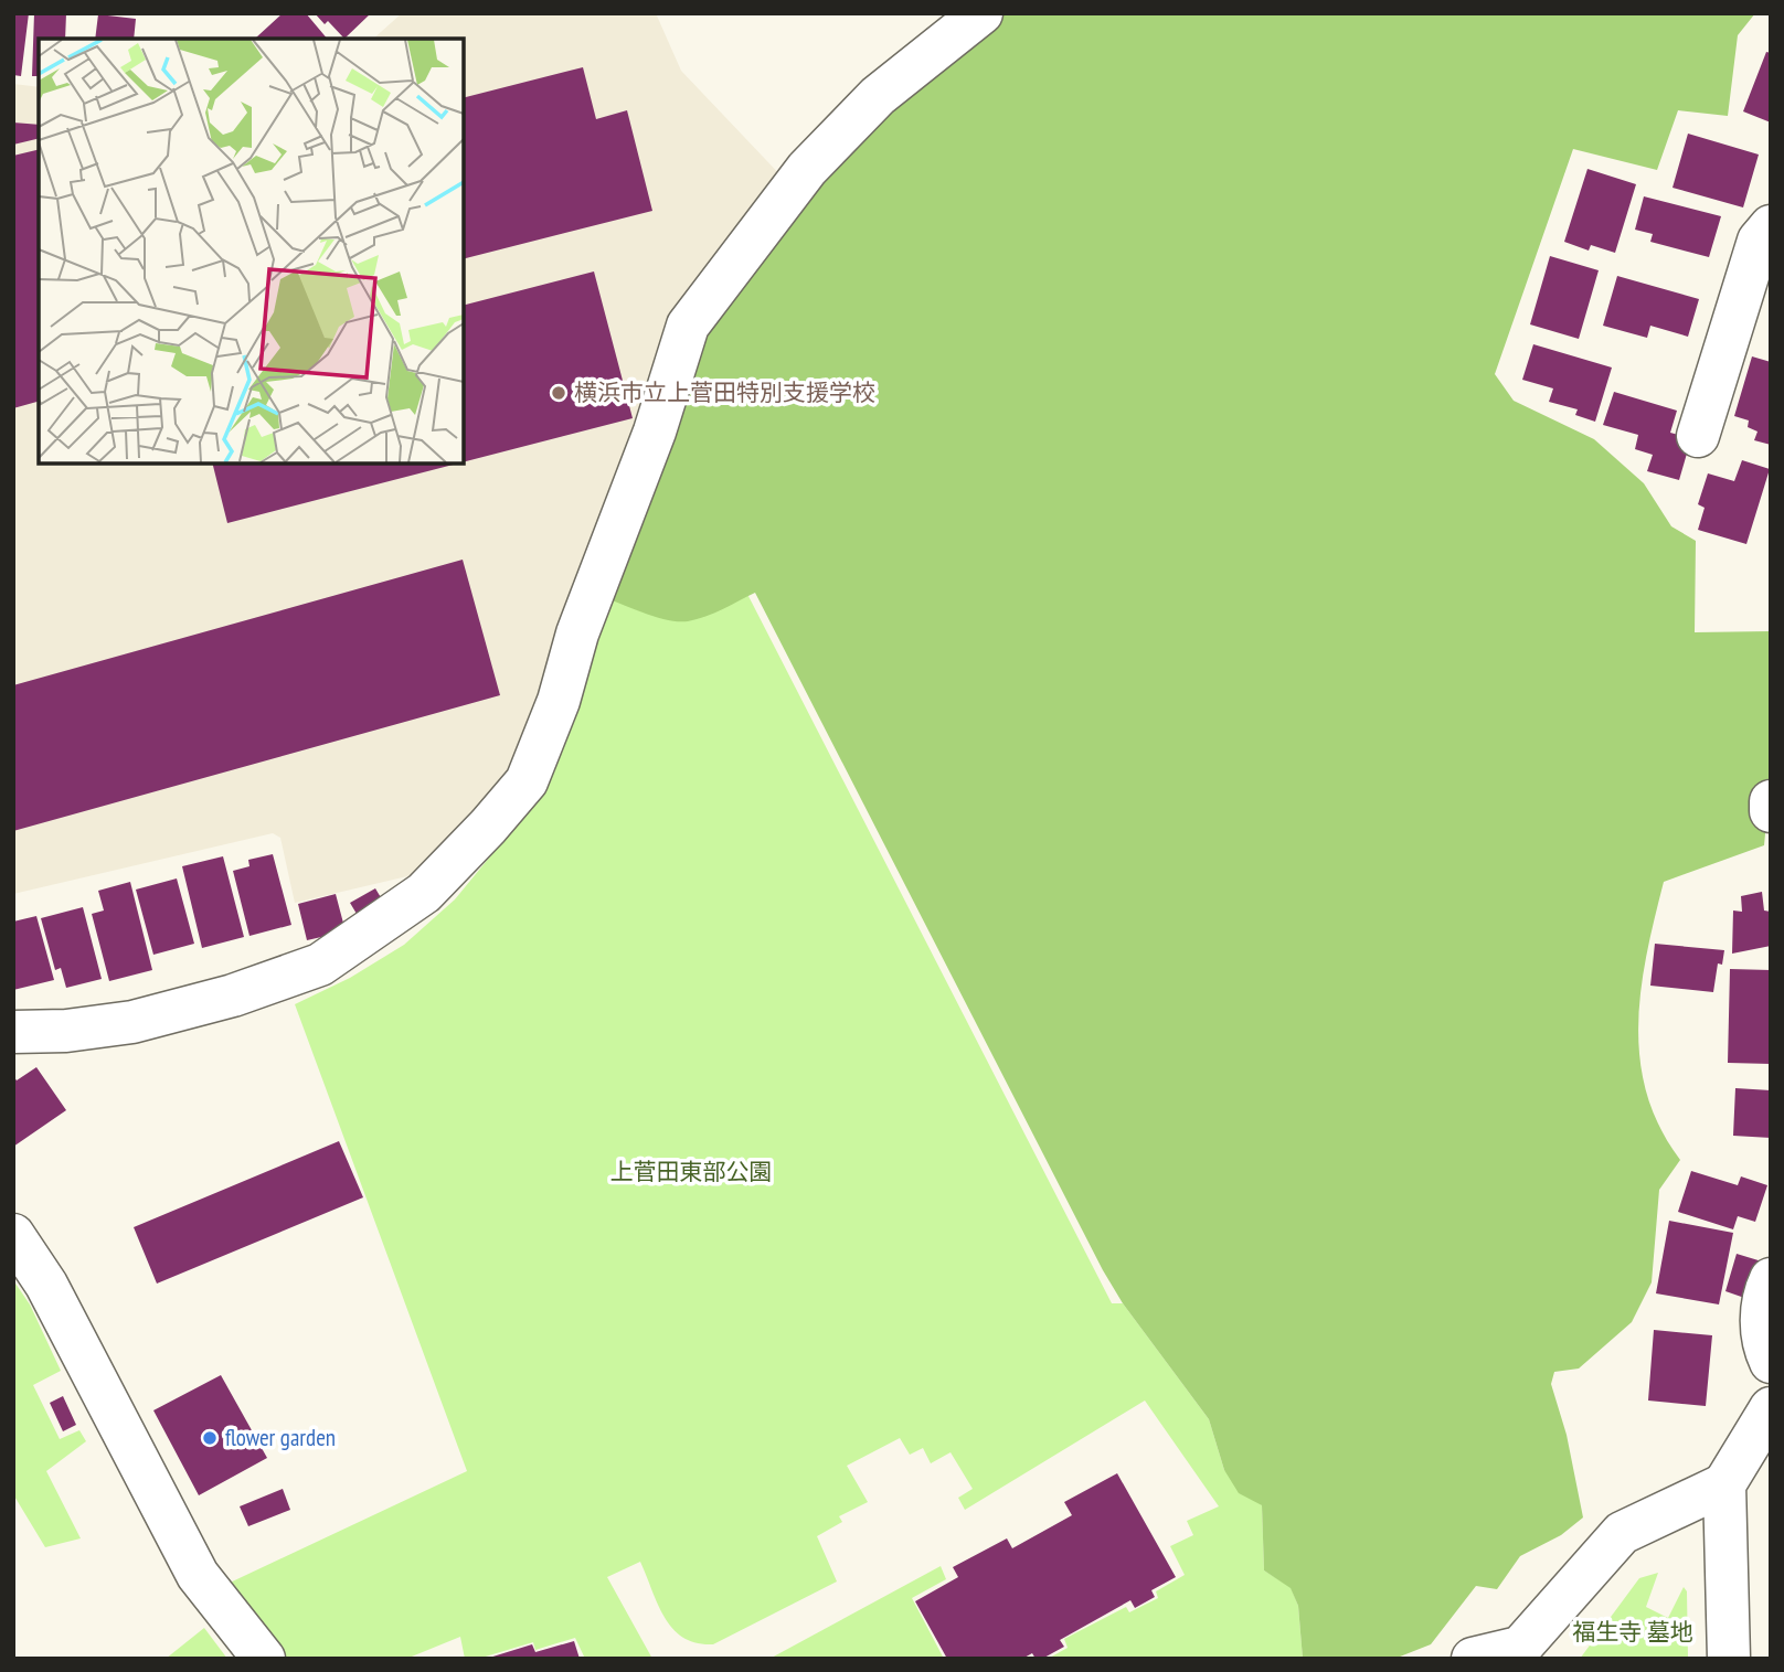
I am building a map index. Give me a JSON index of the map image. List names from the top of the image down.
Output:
{
  "parks": ["上菅田東部公園", "福生寺 墓地"],
  "places": ["横浜市立上菅田特別支援学校", "flower garden"]
}
